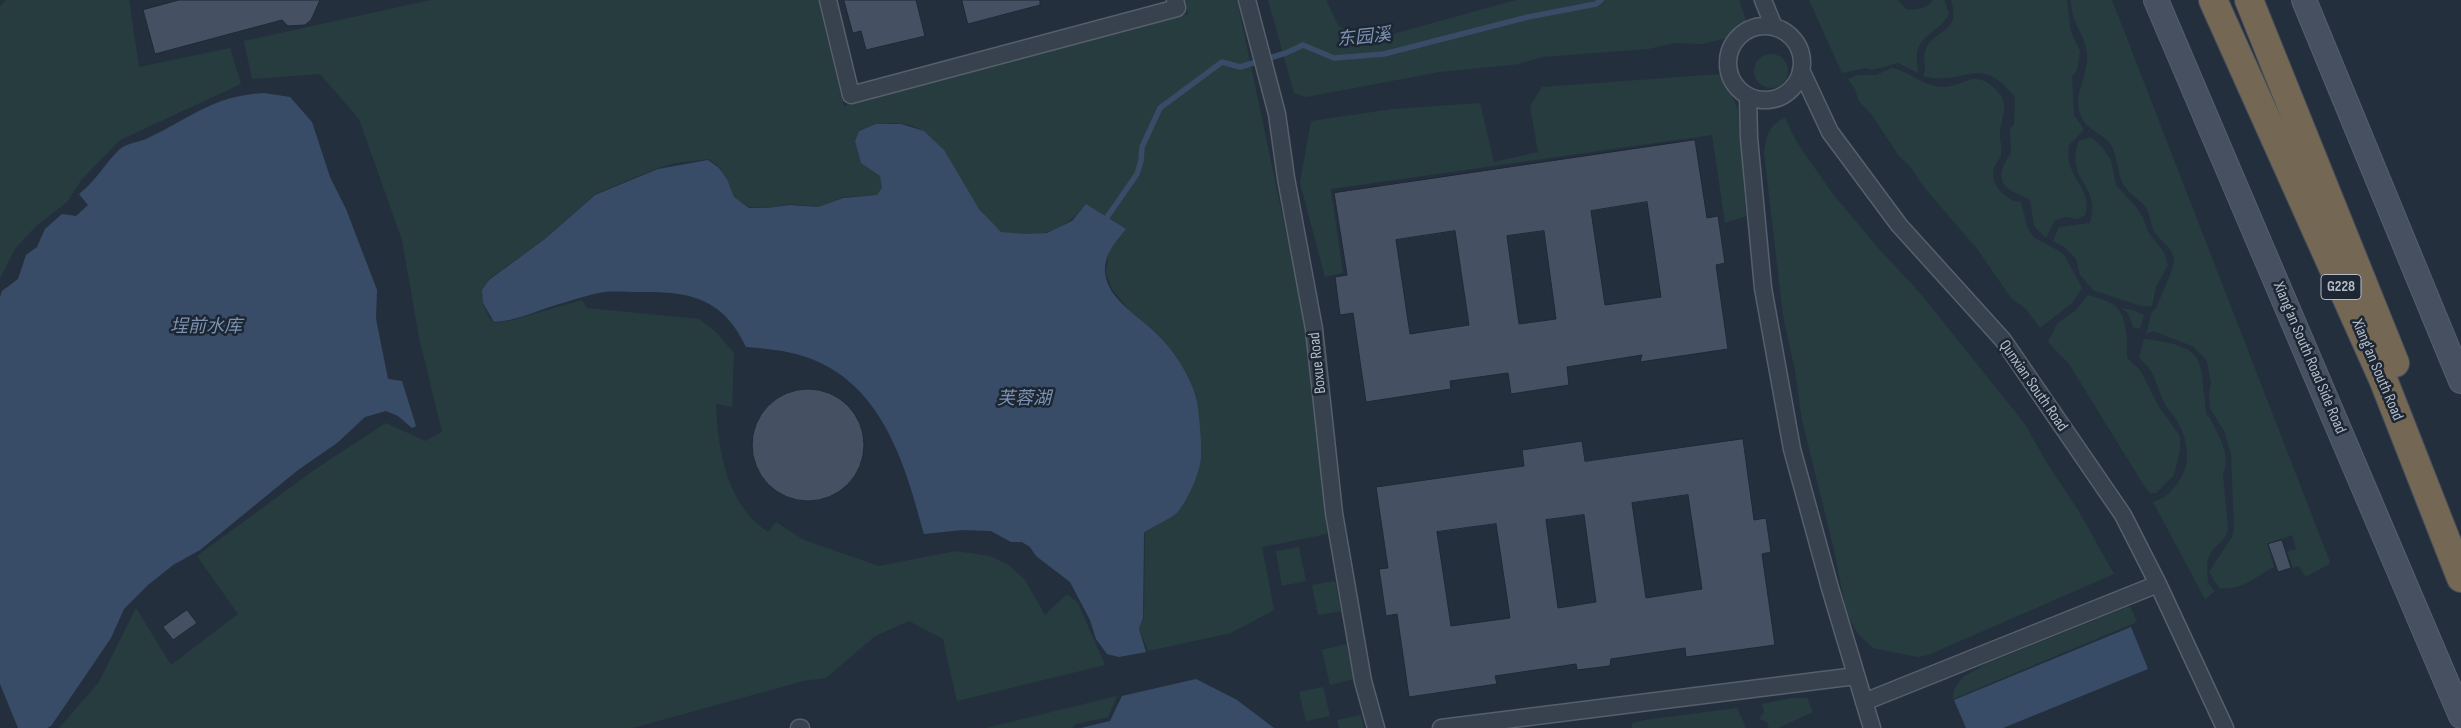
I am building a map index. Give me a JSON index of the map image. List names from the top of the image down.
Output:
{
  "streets": {
    "highway": ["G228", "Xiang'an South Road"],
    "main road": ["Xiang'an South Road Side Road"],
    "street": ["Boxue Road", "Qunxian South Road"]
  },
  "water": ["东园溪", "埕前水库", "芙蓉湖"]
}
